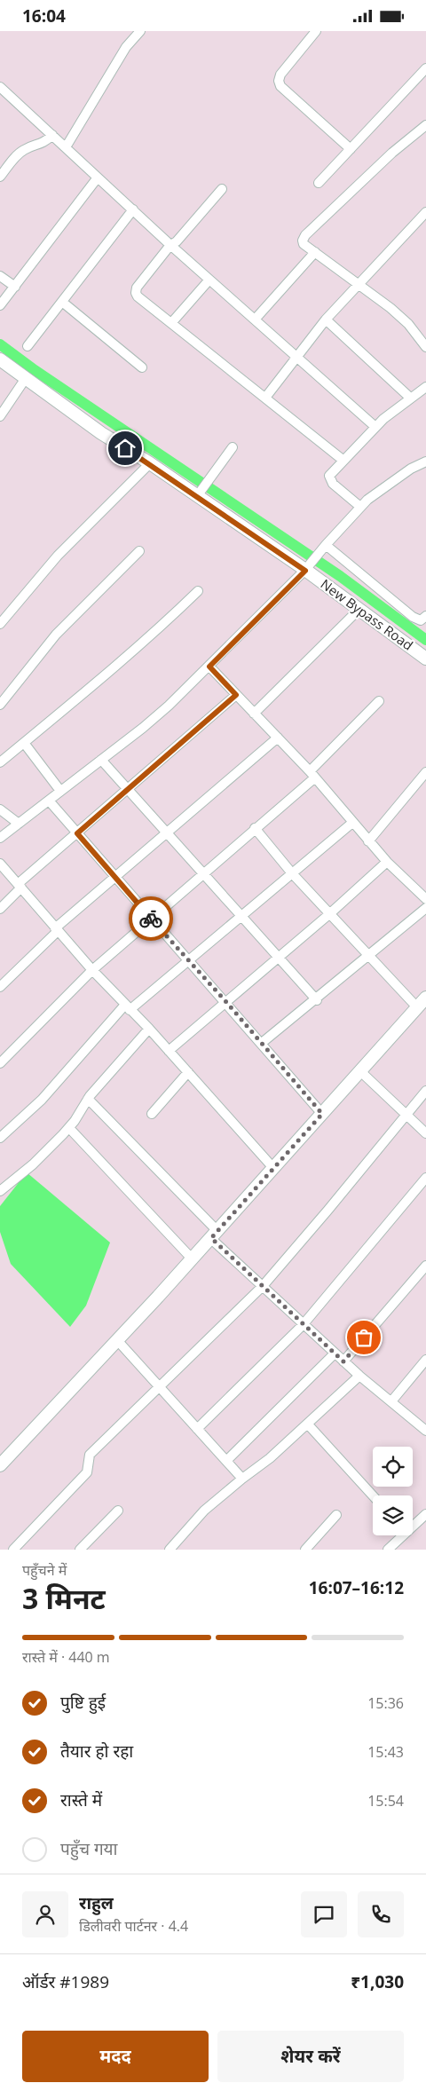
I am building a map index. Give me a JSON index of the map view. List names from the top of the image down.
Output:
{
  "streets": {
    "street": ["New Bypass Road"]
  },
  "page": {
    "status": "16:04",
    "heading": ["3 मिनट", "पहुँचने में", "16:07–16:12"],
    "panel": [
      "राहुल",
      "डिलीवरी पार्टनर · 4.4",
      "ऑर्डर #1989",
      "₹1,030"
    ],
    "bar": "रास्ते में · 440 m",
    "list": [
      ["पुष्टि हुई", "15:36"],
      ["तैयार हो रहा", "15:43"],
      ["रास्ते में", "15:54"],
      "पहुँच गया"
    ],
    "buttons": ["मदद", "शेयर करें"]
  }
}
